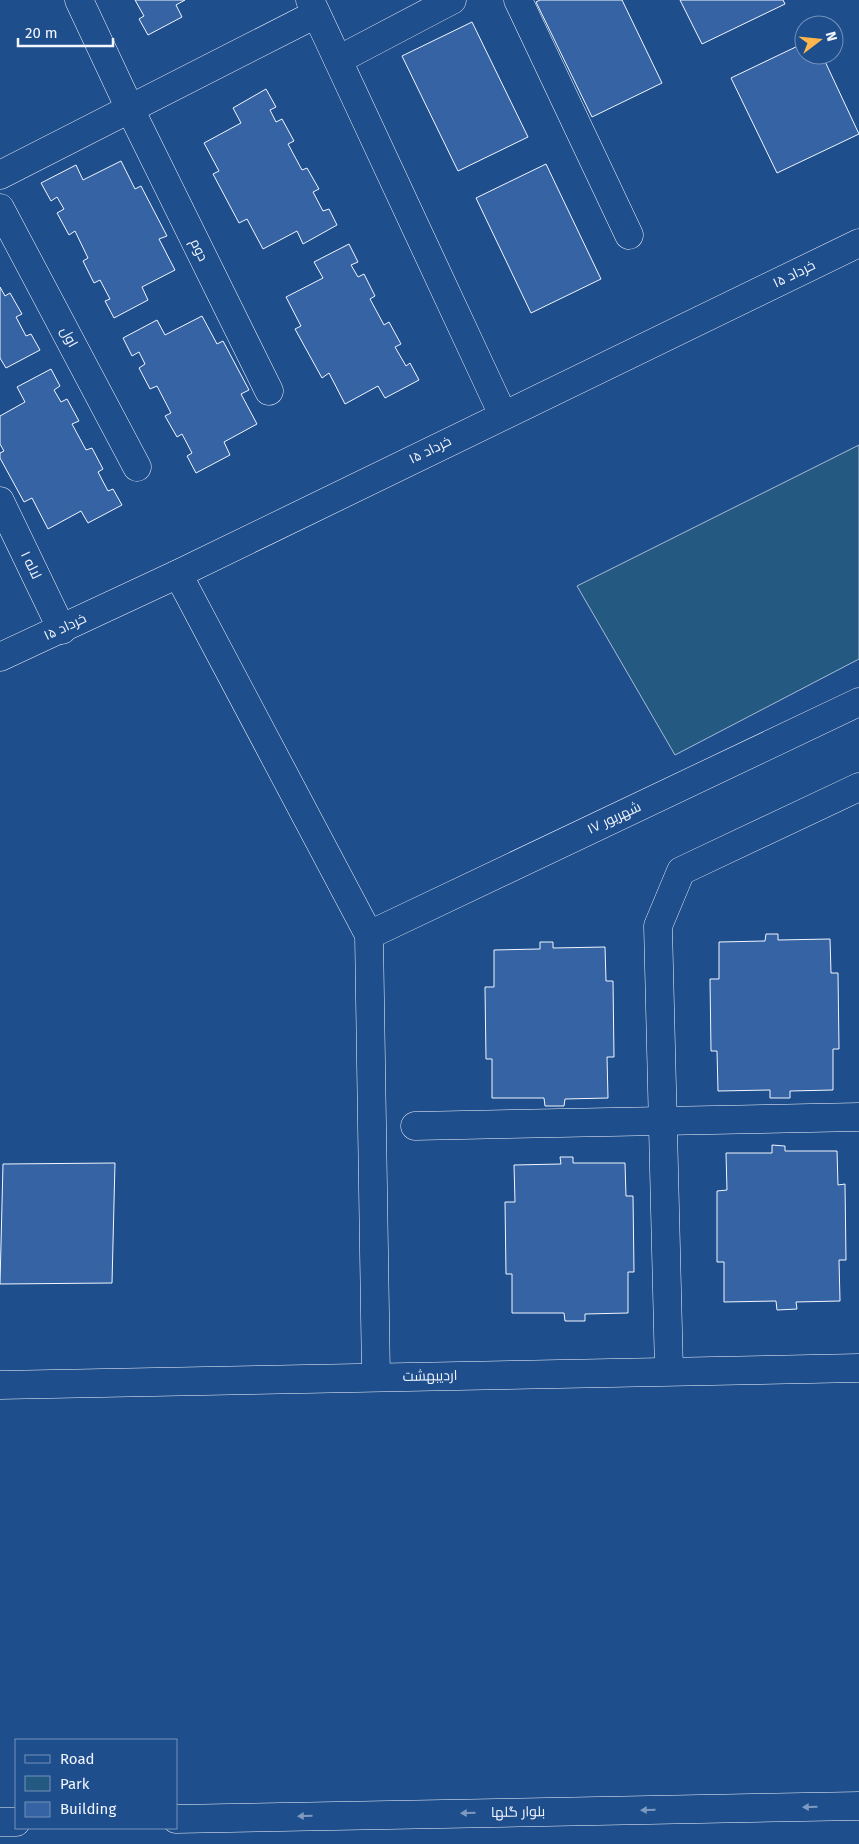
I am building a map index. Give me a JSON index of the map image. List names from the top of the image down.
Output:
{
  "streets": {
    "street": [
      "دوم",
      "۱۵ خرداد",
      "اول",
      "لاله ۱",
      "۱۷ شهریور",
      "اردیبهشت",
      "بلوار گلها"
    ]
  },
  "crossings": [
    ["۱۵ خرداد", "لاله ۱"]
  ],
  "one_way": ["بلوار گلها"],
  "legend": ["Road", "Park", "Building"],
  "scale_bar": "20 m",
  "north": "right"
}
